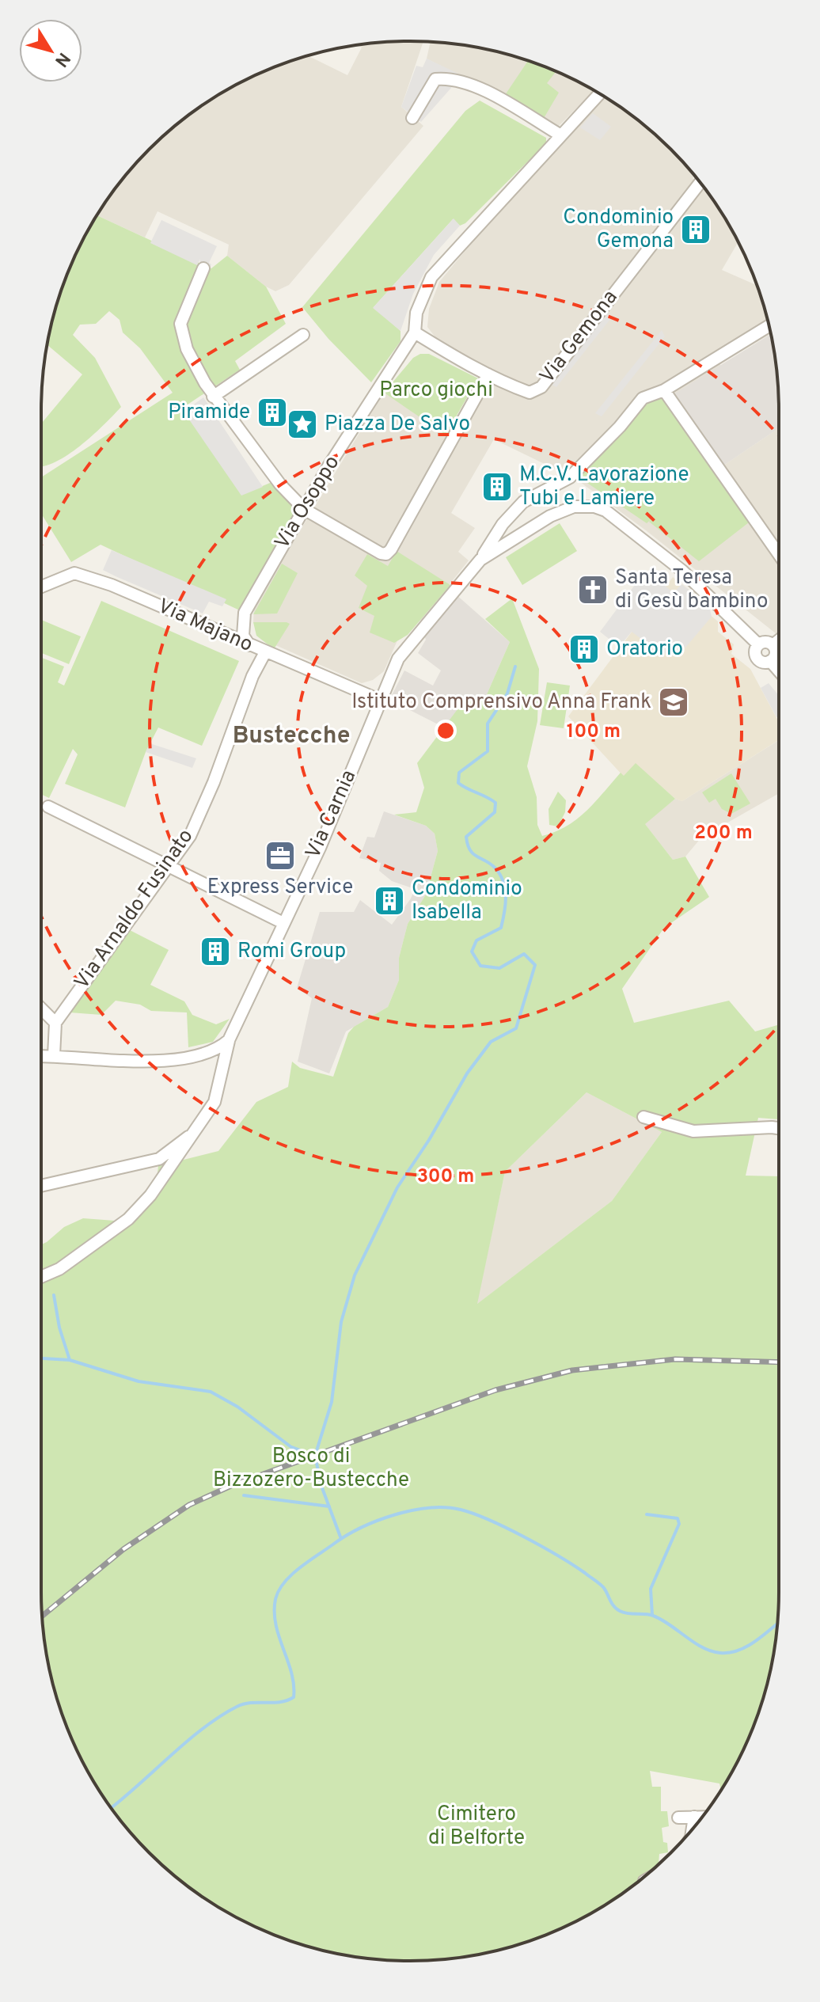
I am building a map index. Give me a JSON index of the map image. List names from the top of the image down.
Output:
{
  "streets": {
    "street": [
      "Via Gemona",
      "Via Osoppo",
      "Via Majano",
      "Via Carnia",
      "Via Arnaldo Fusinato"
    ]
  },
  "crossings": [
    ["Via Gemona", "Via Osoppo"],
    ["Via Osoppo", "Via Majano"],
    ["Via Majano", "Via Carnia"],
    ["Via Majano", "Via Arnaldo Fusinato"]
  ],
  "districts": ["Bustecche"],
  "parks": ["Parco giochi", "Bosco di Bizzozero-Bustecche", "Cimitero di Belforte"],
  "places": {
    "building": [
      "Condominio Gemona",
      "Piramide",
      "M.C.V. Lavorazione Tubi e Lamiere",
      "Oratorio",
      "Condominio Isabella",
      "Romi Group"
    ],
    "place": ["Piazza De Salvo"],
    "church": ["Santa Teresa di Gesù bambino"],
    "school or university": ["Istituto Comprensivo Anna Frank"],
    "office": ["Express Service"]
  },
  "north": "bottom right",
  "rings": ["100 m", "200 m", "300 m"]
}
